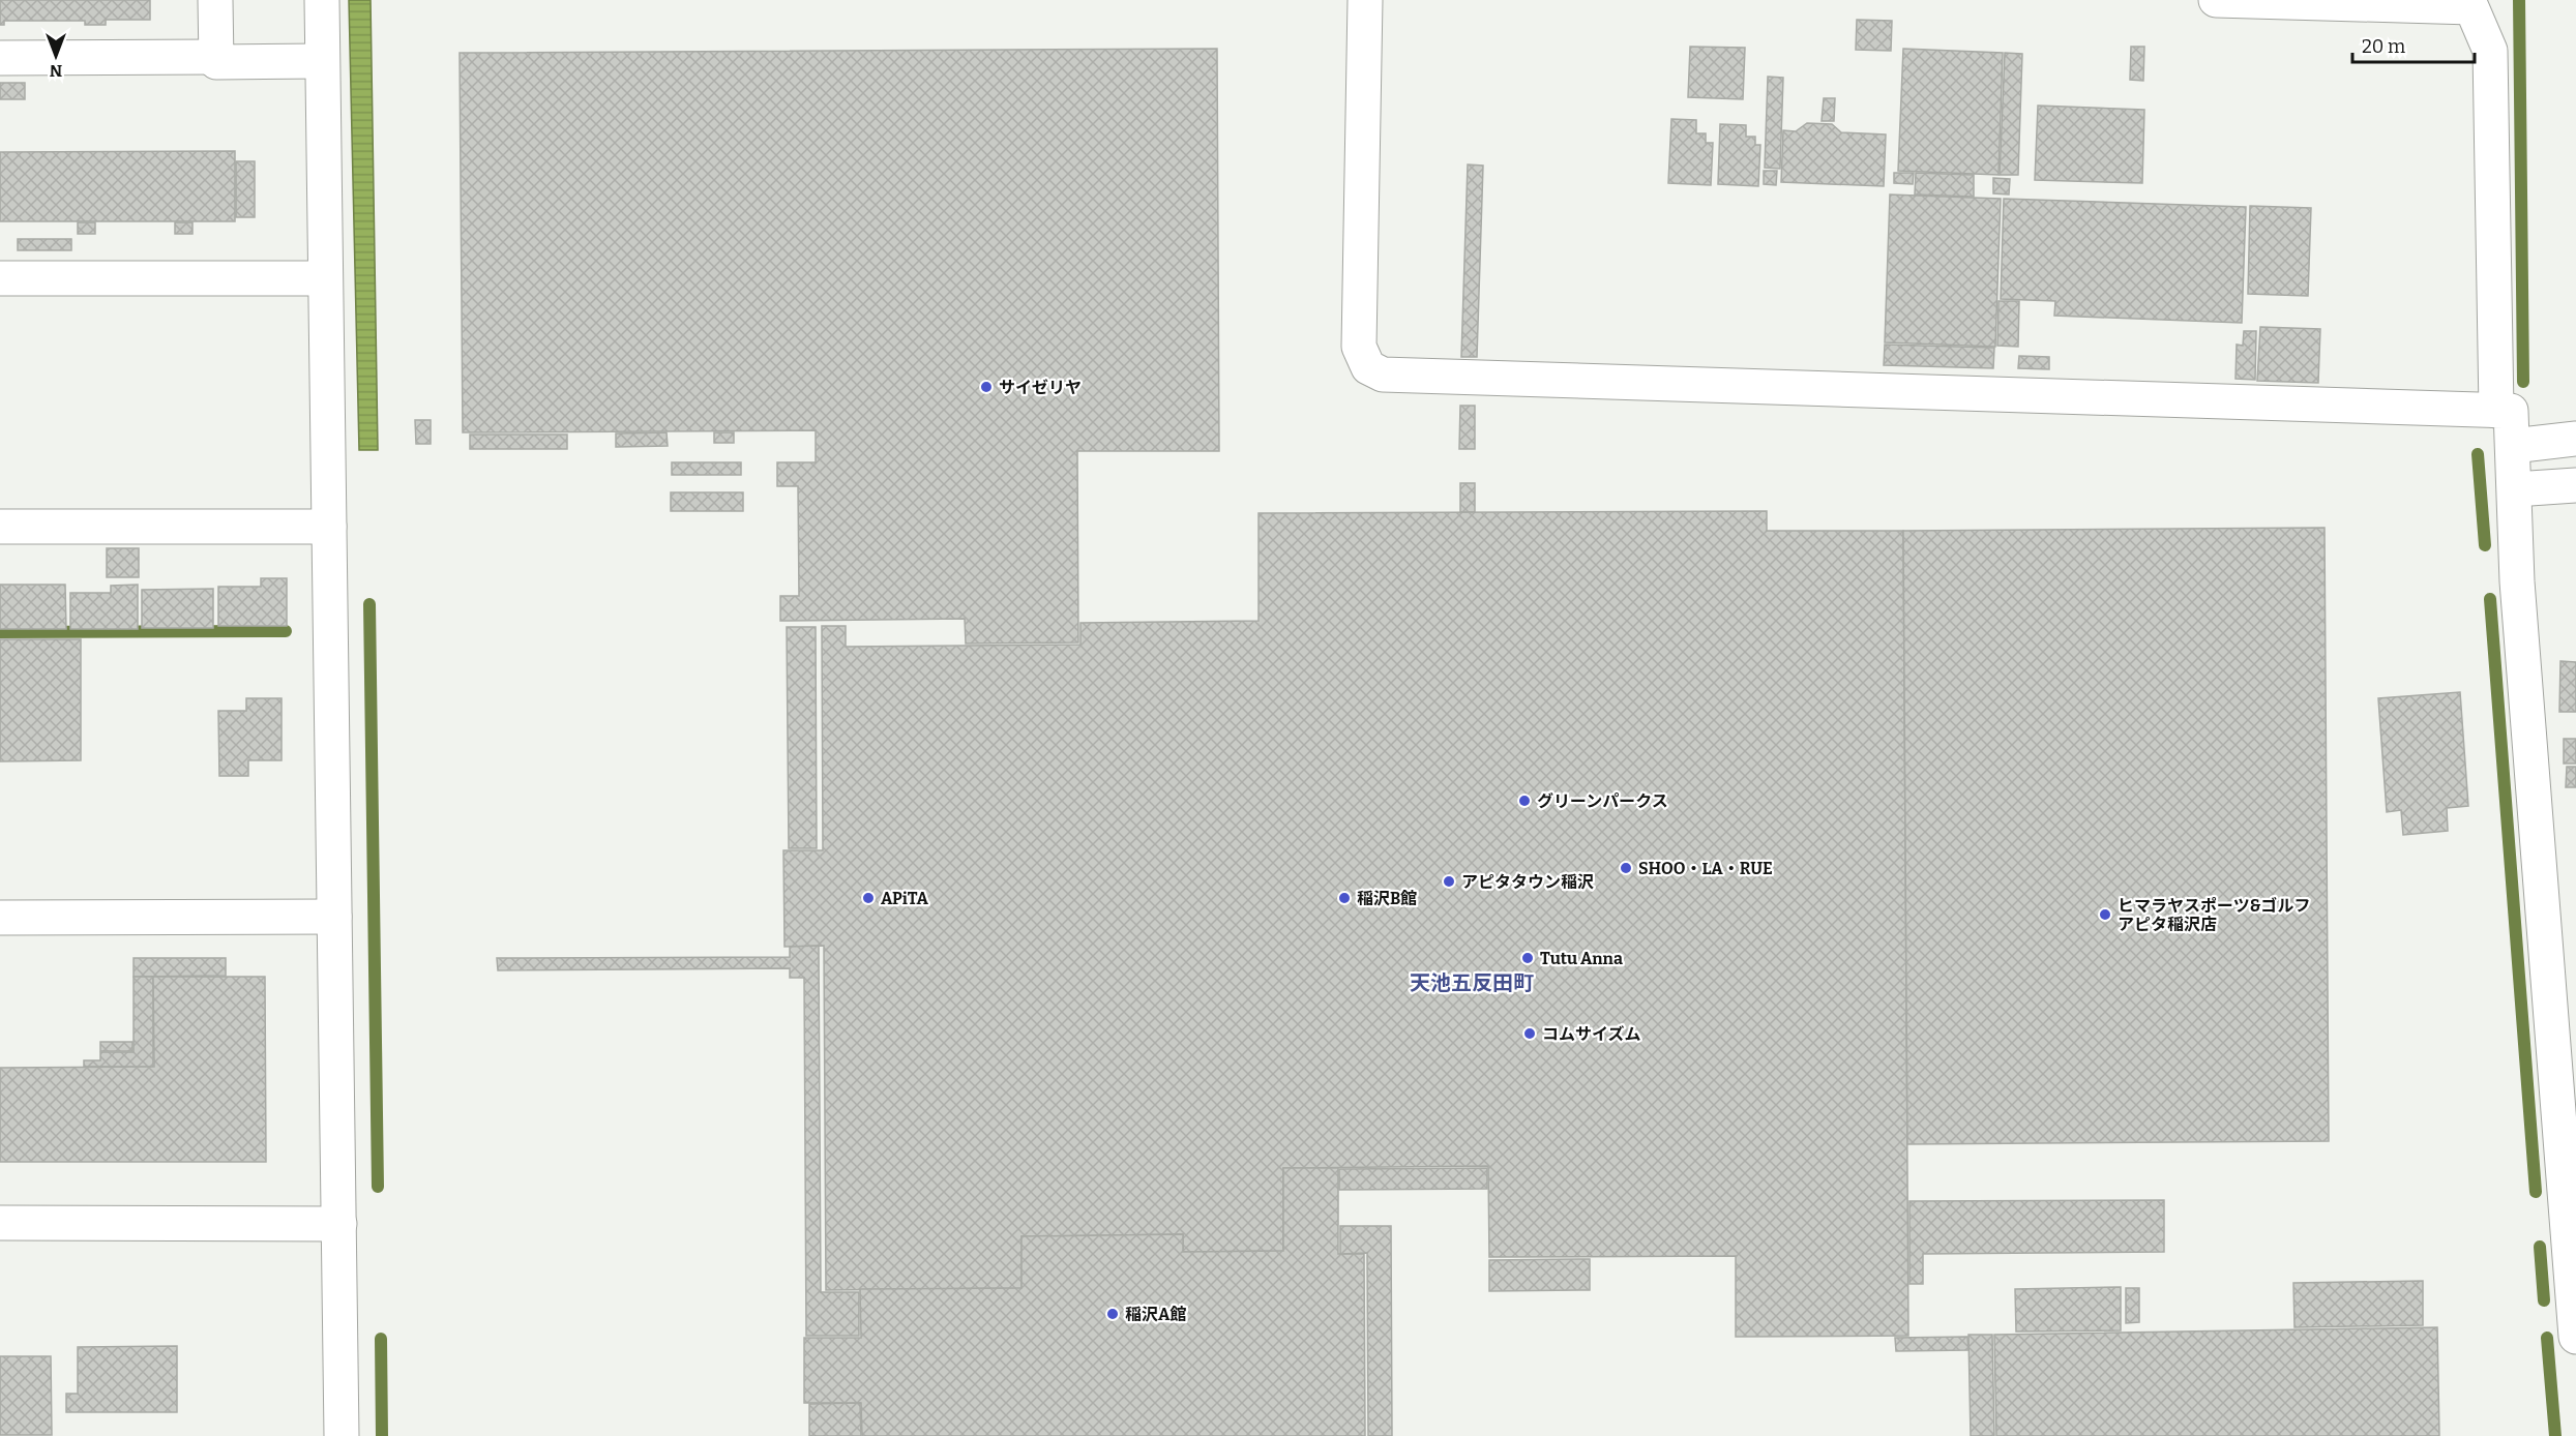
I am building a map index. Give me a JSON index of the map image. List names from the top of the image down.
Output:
{
  "districts": ["天池五反田町"],
  "places": [
    "サイゼリヤ",
    "グリーンパークス",
    "SHOO・LA・RUE",
    "アピタタウン稲沢",
    "APiTA",
    "稲沢B館",
    "ヒマラヤスポーツ&ゴルフ アピタ稲沢店",
    "Tutu Anna",
    "コムサイズム",
    "稲沢A館"
  ],
  "scale_bar": "20 m",
  "north": "bottom"
}
